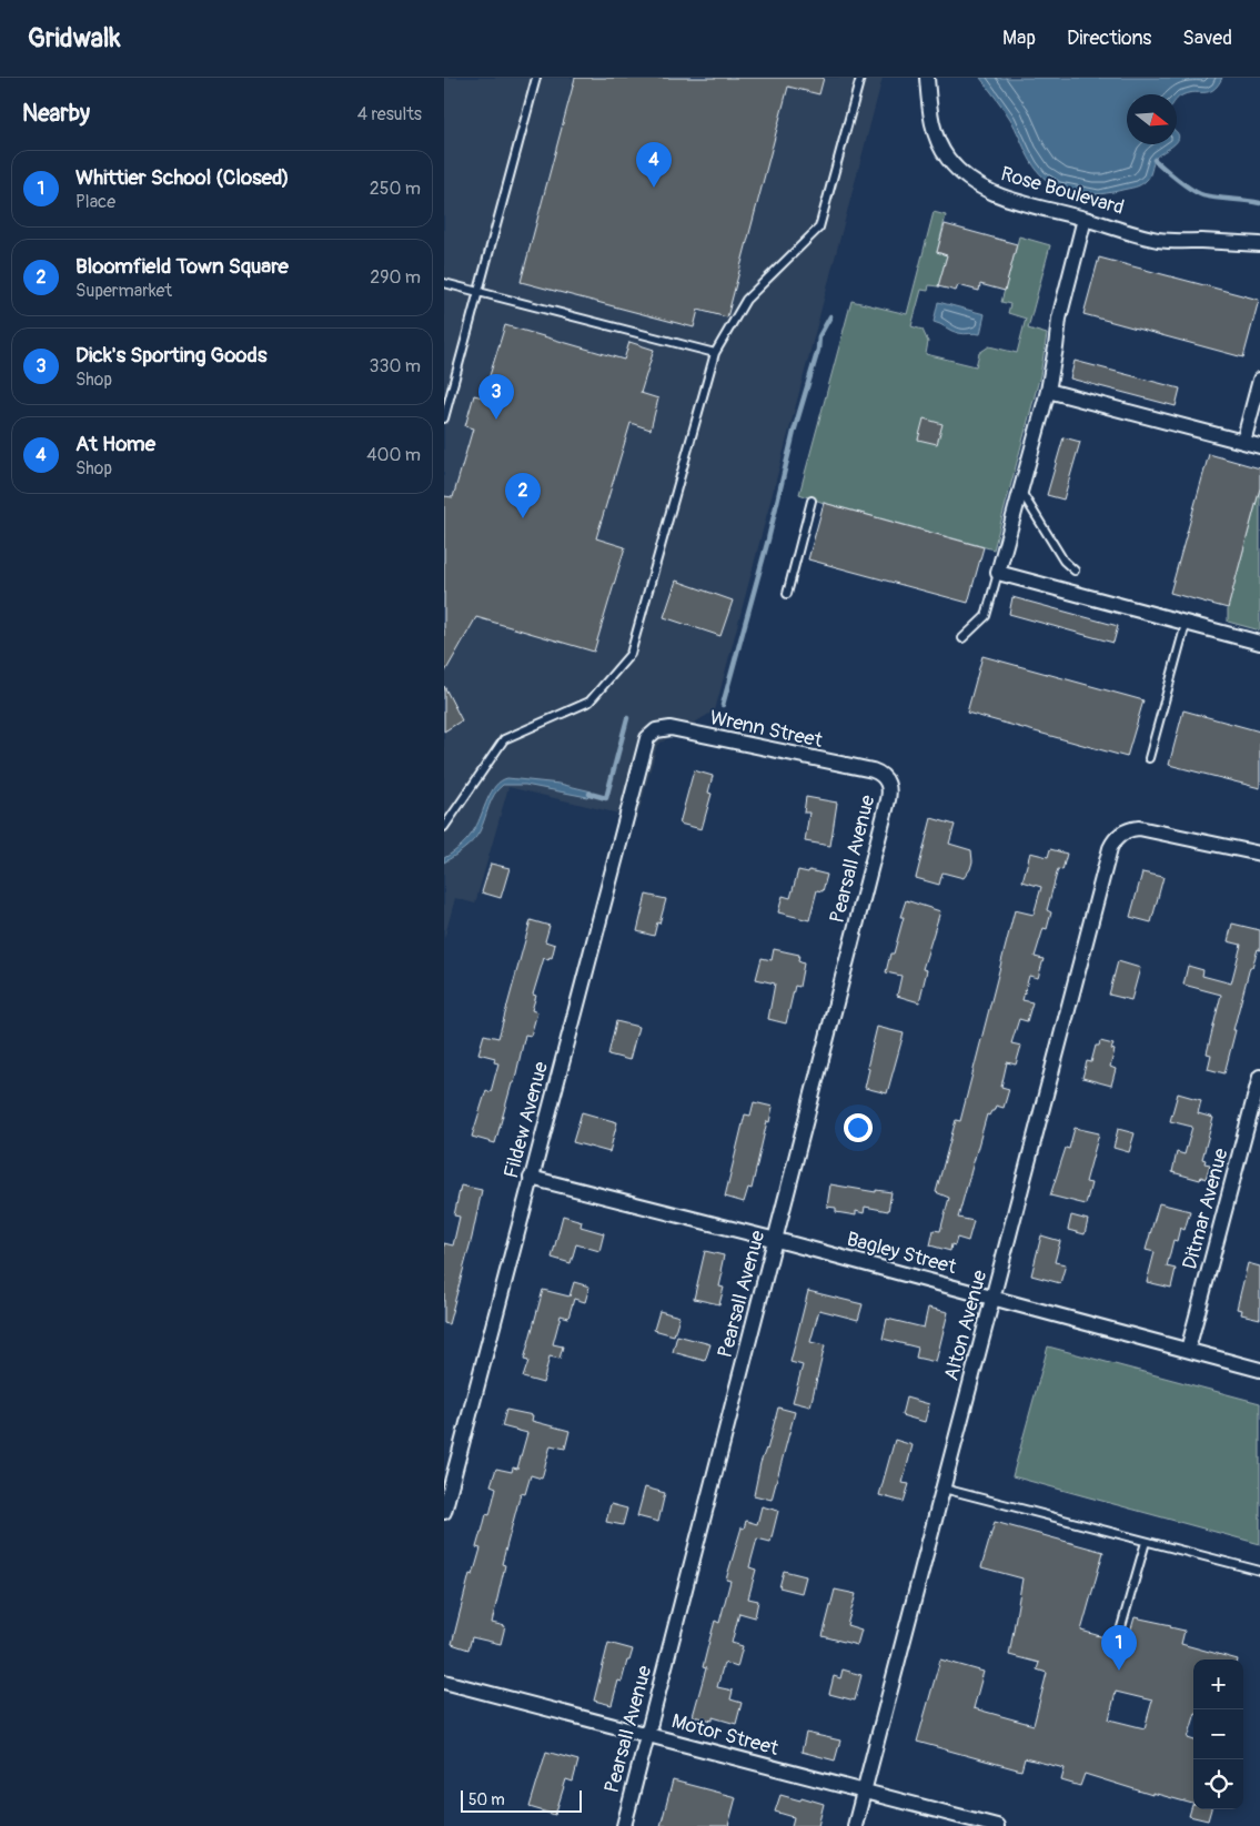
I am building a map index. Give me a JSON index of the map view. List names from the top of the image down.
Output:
{
  "streets": {
    "street": [
      "Rose Boulevard",
      "Wrenn Street",
      "Pearsall Avenue",
      "Fildew Avenue",
      "Ditmar Avenue",
      "Bagley Street",
      "Alton Avenue",
      "Motor Street"
    ]
  },
  "crossings": [
    ["Wrenn Street", "Pearsall Avenue"],
    ["Wrenn Street", "Fildew Avenue"],
    ["Pearsall Avenue", "Bagley Street"],
    ["Pearsall Avenue", "Motor Street"],
    ["Fildew Avenue", "Bagley Street"],
    ["Ditmar Avenue", "Bagley Street"],
    ["Bagley Street", "Alton Avenue"],
    ["Alton Avenue", "Motor Street"]
  ],
  "scale_bar": "50 m",
  "north": "right",
  "page": {
    "header": "Gridwalk",
    "nav": ["Map", "Directions", "Saved"],
    "heading": ["Nearby", "4 results"],
    "pins": [
      "4",
      "3",
      "2",
      "1"
    ],
    "list": [
      {
        "mark": "1",
        "name": "Whittier School (Closed)",
        "note": "Place",
        "value": "250 m"
      },
      {
        "mark": "2",
        "name": "Bloomfield Town Square",
        "note": "Supermarket",
        "value": "290 m"
      },
      {
        "mark": "3",
        "name": "Dick's Sporting Goods",
        "note": "Shop",
        "value": "330 m"
      },
      {
        "mark": "4",
        "name": "At Home",
        "note": "Shop",
        "value": "400 m"
      }
    ],
    "map_buttons": ["+", "−"],
    "scale": "50 m"
  }
}
